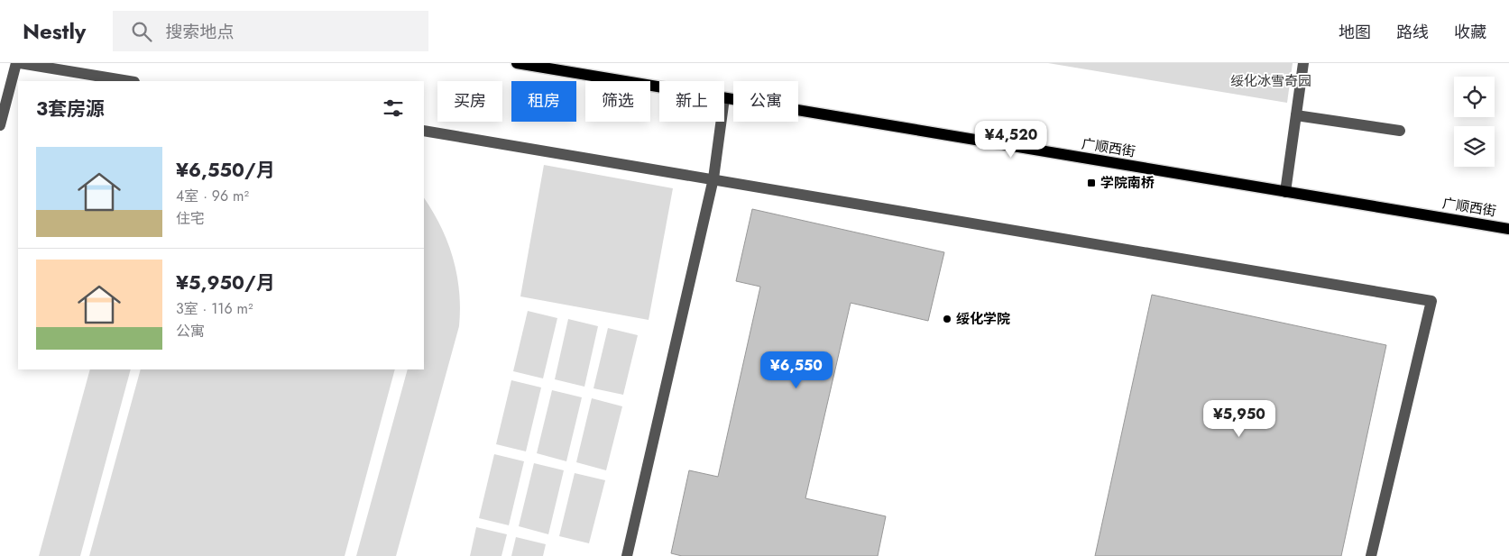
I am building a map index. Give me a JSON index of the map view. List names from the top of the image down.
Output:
{
  "streets": {
    "main road": ["广顺西街"]
  },
  "parks": ["绥化冰雪奇园"],
  "places": {
    "transit": ["学院南桥"],
    "other": ["绥化学院"]
  },
  "page": {
    "header": "Nestly",
    "search": "搜索地点",
    "nav": ["地图", "路线", "收藏"],
    "chip": [
      "买房",
      "租房",
      "筛选",
      "新上",
      "公寓"
    ],
    "heading": "3套房源",
    "price": ["¥4,520", "¥6,550", "¥5,950"],
    "list": [
      {
        "name": "¥6,550/月",
        "note": "4室 · 96 m² · 住宅"
      },
      {
        "name": "¥5,950/月",
        "note": "3室 · 116 m² · 公寓"
      }
    ]
  }
}
